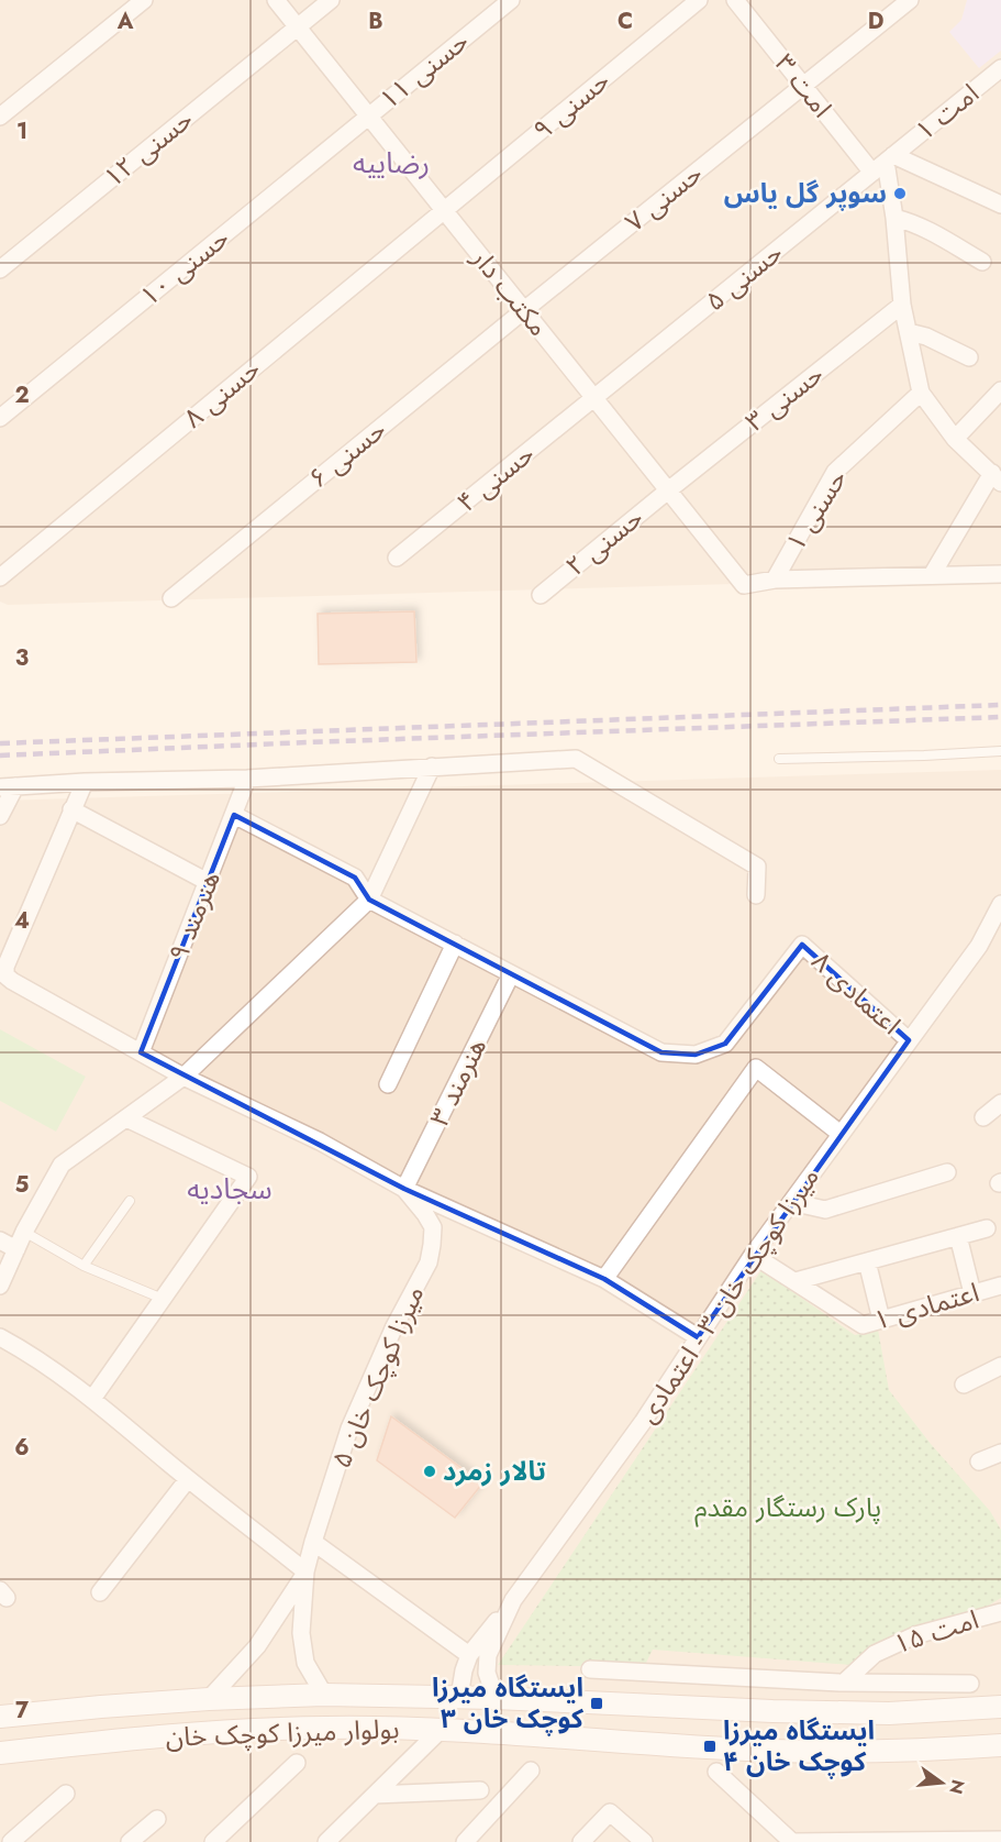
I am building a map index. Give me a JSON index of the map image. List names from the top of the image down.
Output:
{
  "streets": {
    "main road": ["بولوار میرزا کوچک خان"],
    "street": [
      "حسنی ۱۱",
      "امت ۳",
      "حسنی ۹",
      "امت ۱",
      "حسنی ۱۲",
      "حسنی ۷",
      "حسنی ۱۰",
      "حسنی ۵",
      "مکتب دار",
      "حسنی ۸",
      "حسنی ۳",
      "حسنی ۶",
      "حسنی ۴",
      "حسنی ۱",
      "حسنی ۲",
      "هنرمند ۹",
      "اعتمادی ۸",
      "هنرمند ۳",
      "میرزا کوچک خان ۳ - اعتمادی",
      "اعتمادی ۱",
      "میرزا کوچک خان ۵",
      "امت ۱۵"
    ]
  },
  "crossings": [
    ["حسنی ۱۱", "حسنی ۱۰"],
    ["حسنی ۱۱", "مکتب دار"],
    ["امت ۳", "امت ۱"],
    ["امت ۳", "حسنی ۷"],
    ["امت ۳", "حسنی ۵"],
    ["حسنی ۹", "مکتب دار"],
    ["حسنی ۹", "حسنی ۸"],
    ["امت ۱", "حسنی ۵"],
    ["حسنی ۱۲", "مکتب دار"],
    ["حسنی ۷", "مکتب دار"],
    ["حسنی ۷", "حسنی ۶"],
    ["حسنی ۱۰", "مکتب دار"],
    ["حسنی ۵", "مکتب دار"],
    ["حسنی ۵", "حسنی ۴"],
    ["مکتب دار", "حسنی ۸"],
    ["مکتب دار", "حسنی ۳"],
    ["مکتب دار", "حسنی ۶"],
    ["مکتب دار", "حسنی ۴"],
    ["مکتب دار", "حسنی ۱"],
    ["مکتب دار", "حسنی ۲"],
    ["حسنی ۳", "حسنی ۲"],
    ["اعتمادی ۸", "هنرمند ۳"],
    ["اعتمادی ۸", "میرزا کوچک خان ۳ - اعتمادی"],
    ["هنرمند ۳", "میرزا کوچک خان ۵"],
    ["میرزا کوچک خان ۳ - اعتمادی", "اعتمادی ۱"],
    ["میرزا کوچک خان ۳ - اعتمادی", "بولوار میرزا کوچک خان"],
    ["میرزا کوچک خان ۵", "بولوار میرزا کوچک خان"]
  ],
  "districts": ["رضاییه", "سجادیه"],
  "parks": ["پارک رستگار مقدم"],
  "places": {
    "other": ["سوپر گل یاس", "تالار زمرد"],
    "transit": ["ایستگاه میرزا کوچک خان ۳", "ایستگاه میرزا کوچک خان ۴"]
  },
  "north": "right",
  "grid": {
    "columns": [
      "A",
      "B",
      "C",
      "D"
    ],
    "rows": [
      "1",
      "2",
      "3",
      "4",
      "5",
      "6",
      "7"
    ]
  }
}
